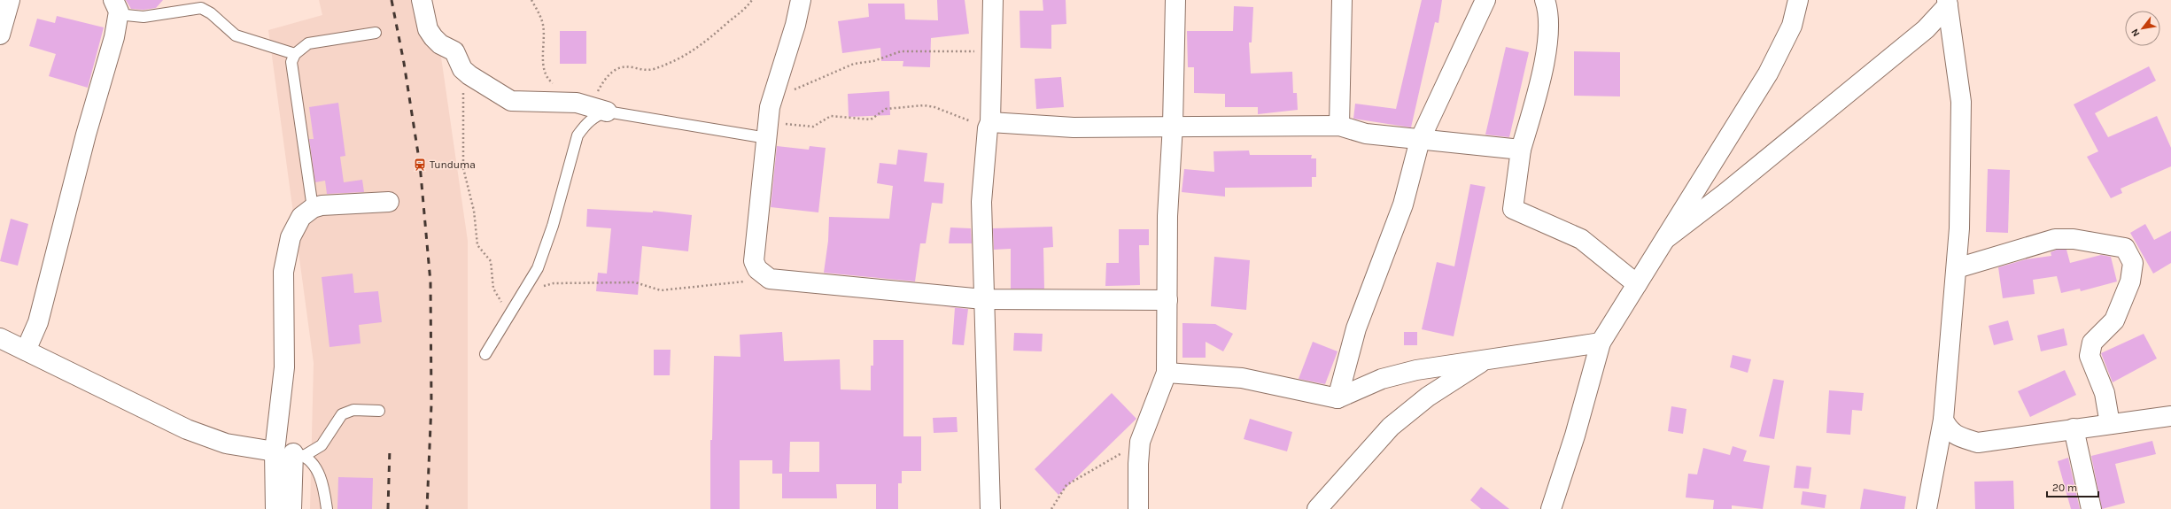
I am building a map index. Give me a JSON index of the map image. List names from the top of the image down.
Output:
{
  "places": {
    "station": ["Tunduma"]
  },
  "scale_bar": "20 m",
  "north": "bottom left"
}
